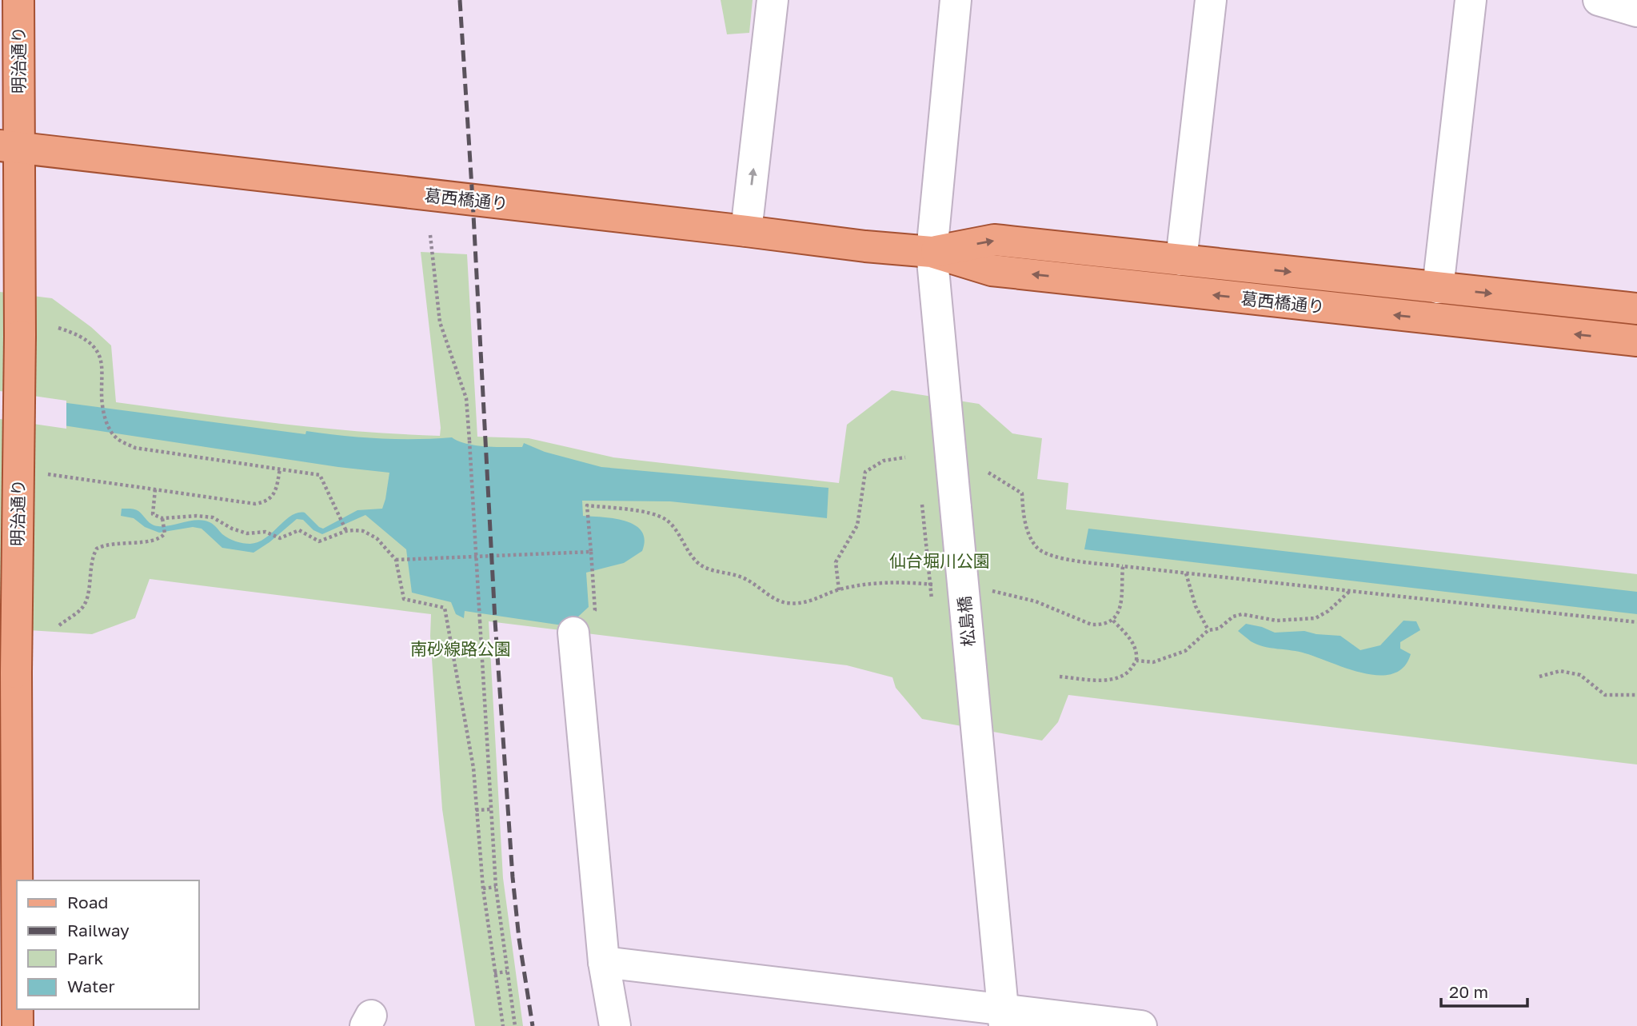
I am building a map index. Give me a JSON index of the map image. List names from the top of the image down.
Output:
{
  "streets": {
    "main road": ["明治通り", "葛西橋通り"],
    "street": ["松島橋"]
  },
  "crossings": [
    ["明治通り", "葛西橋通り"],
    ["葛西橋通り", "松島橋"]
  ],
  "parks": ["仙台堀川公園", "南砂線路公園"],
  "legend": [
    "Road",
    "Railway",
    "Park",
    "Water"
  ],
  "scale_bar": "20 m"
}
